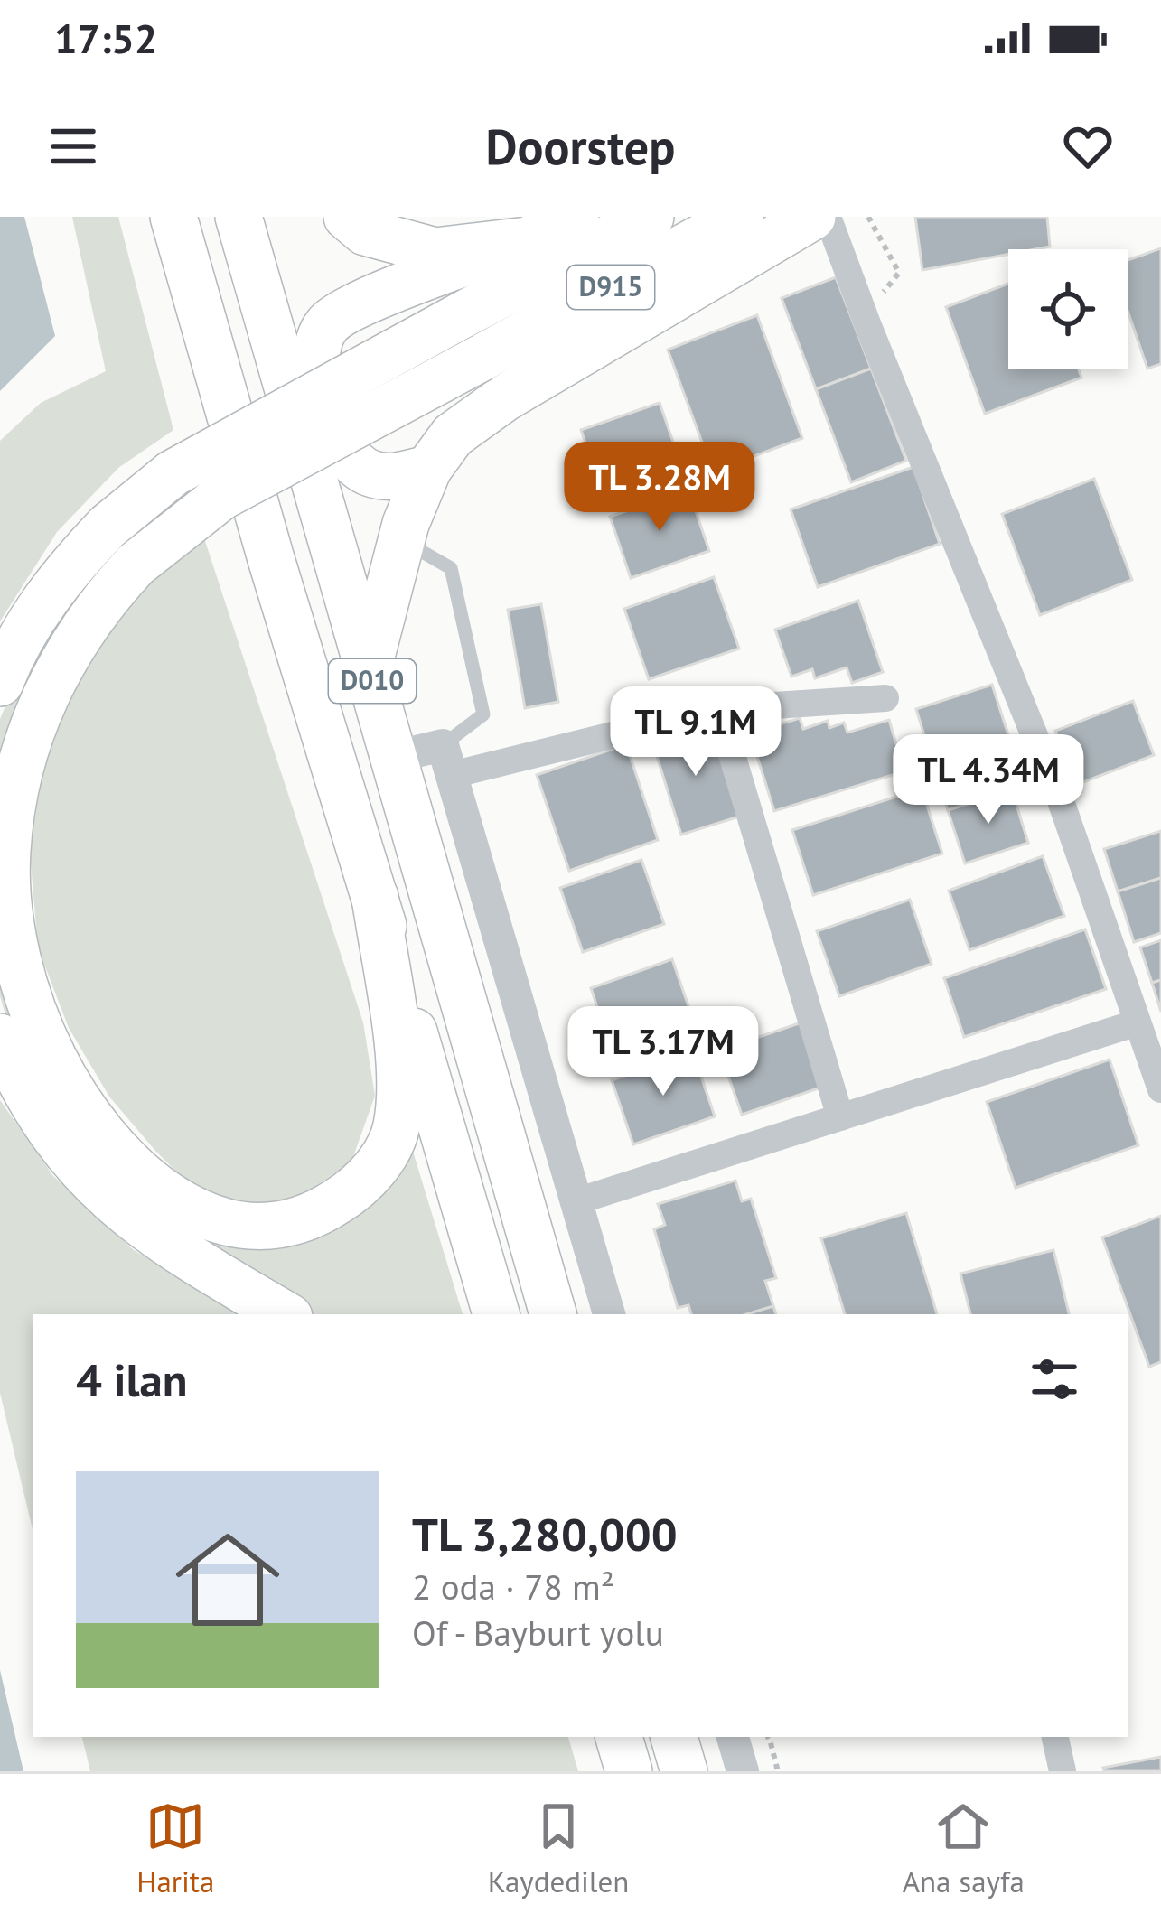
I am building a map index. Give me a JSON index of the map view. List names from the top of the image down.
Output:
{
  "streets": {
    "highway": ["D915", "D010"]
  },
  "crossings": [
    ["D915", "D010"]
  ],
  "page": {
    "status": "17:52",
    "header": "Doorstep",
    "price": [
      "TL 3.28M",
      "TL 9.1M",
      "TL 4.34M",
      "TL 3.17M"
    ],
    "heading": "4 ilan",
    "list": [
      {
        "name": "TL 3,280,000",
        "note": "2 oda · 78 m² · Of - Bayburt yolu"
      }
    ],
    "tabs": ["Harita", "Kaydedilen", "Ana sayfa"]
  }
}
